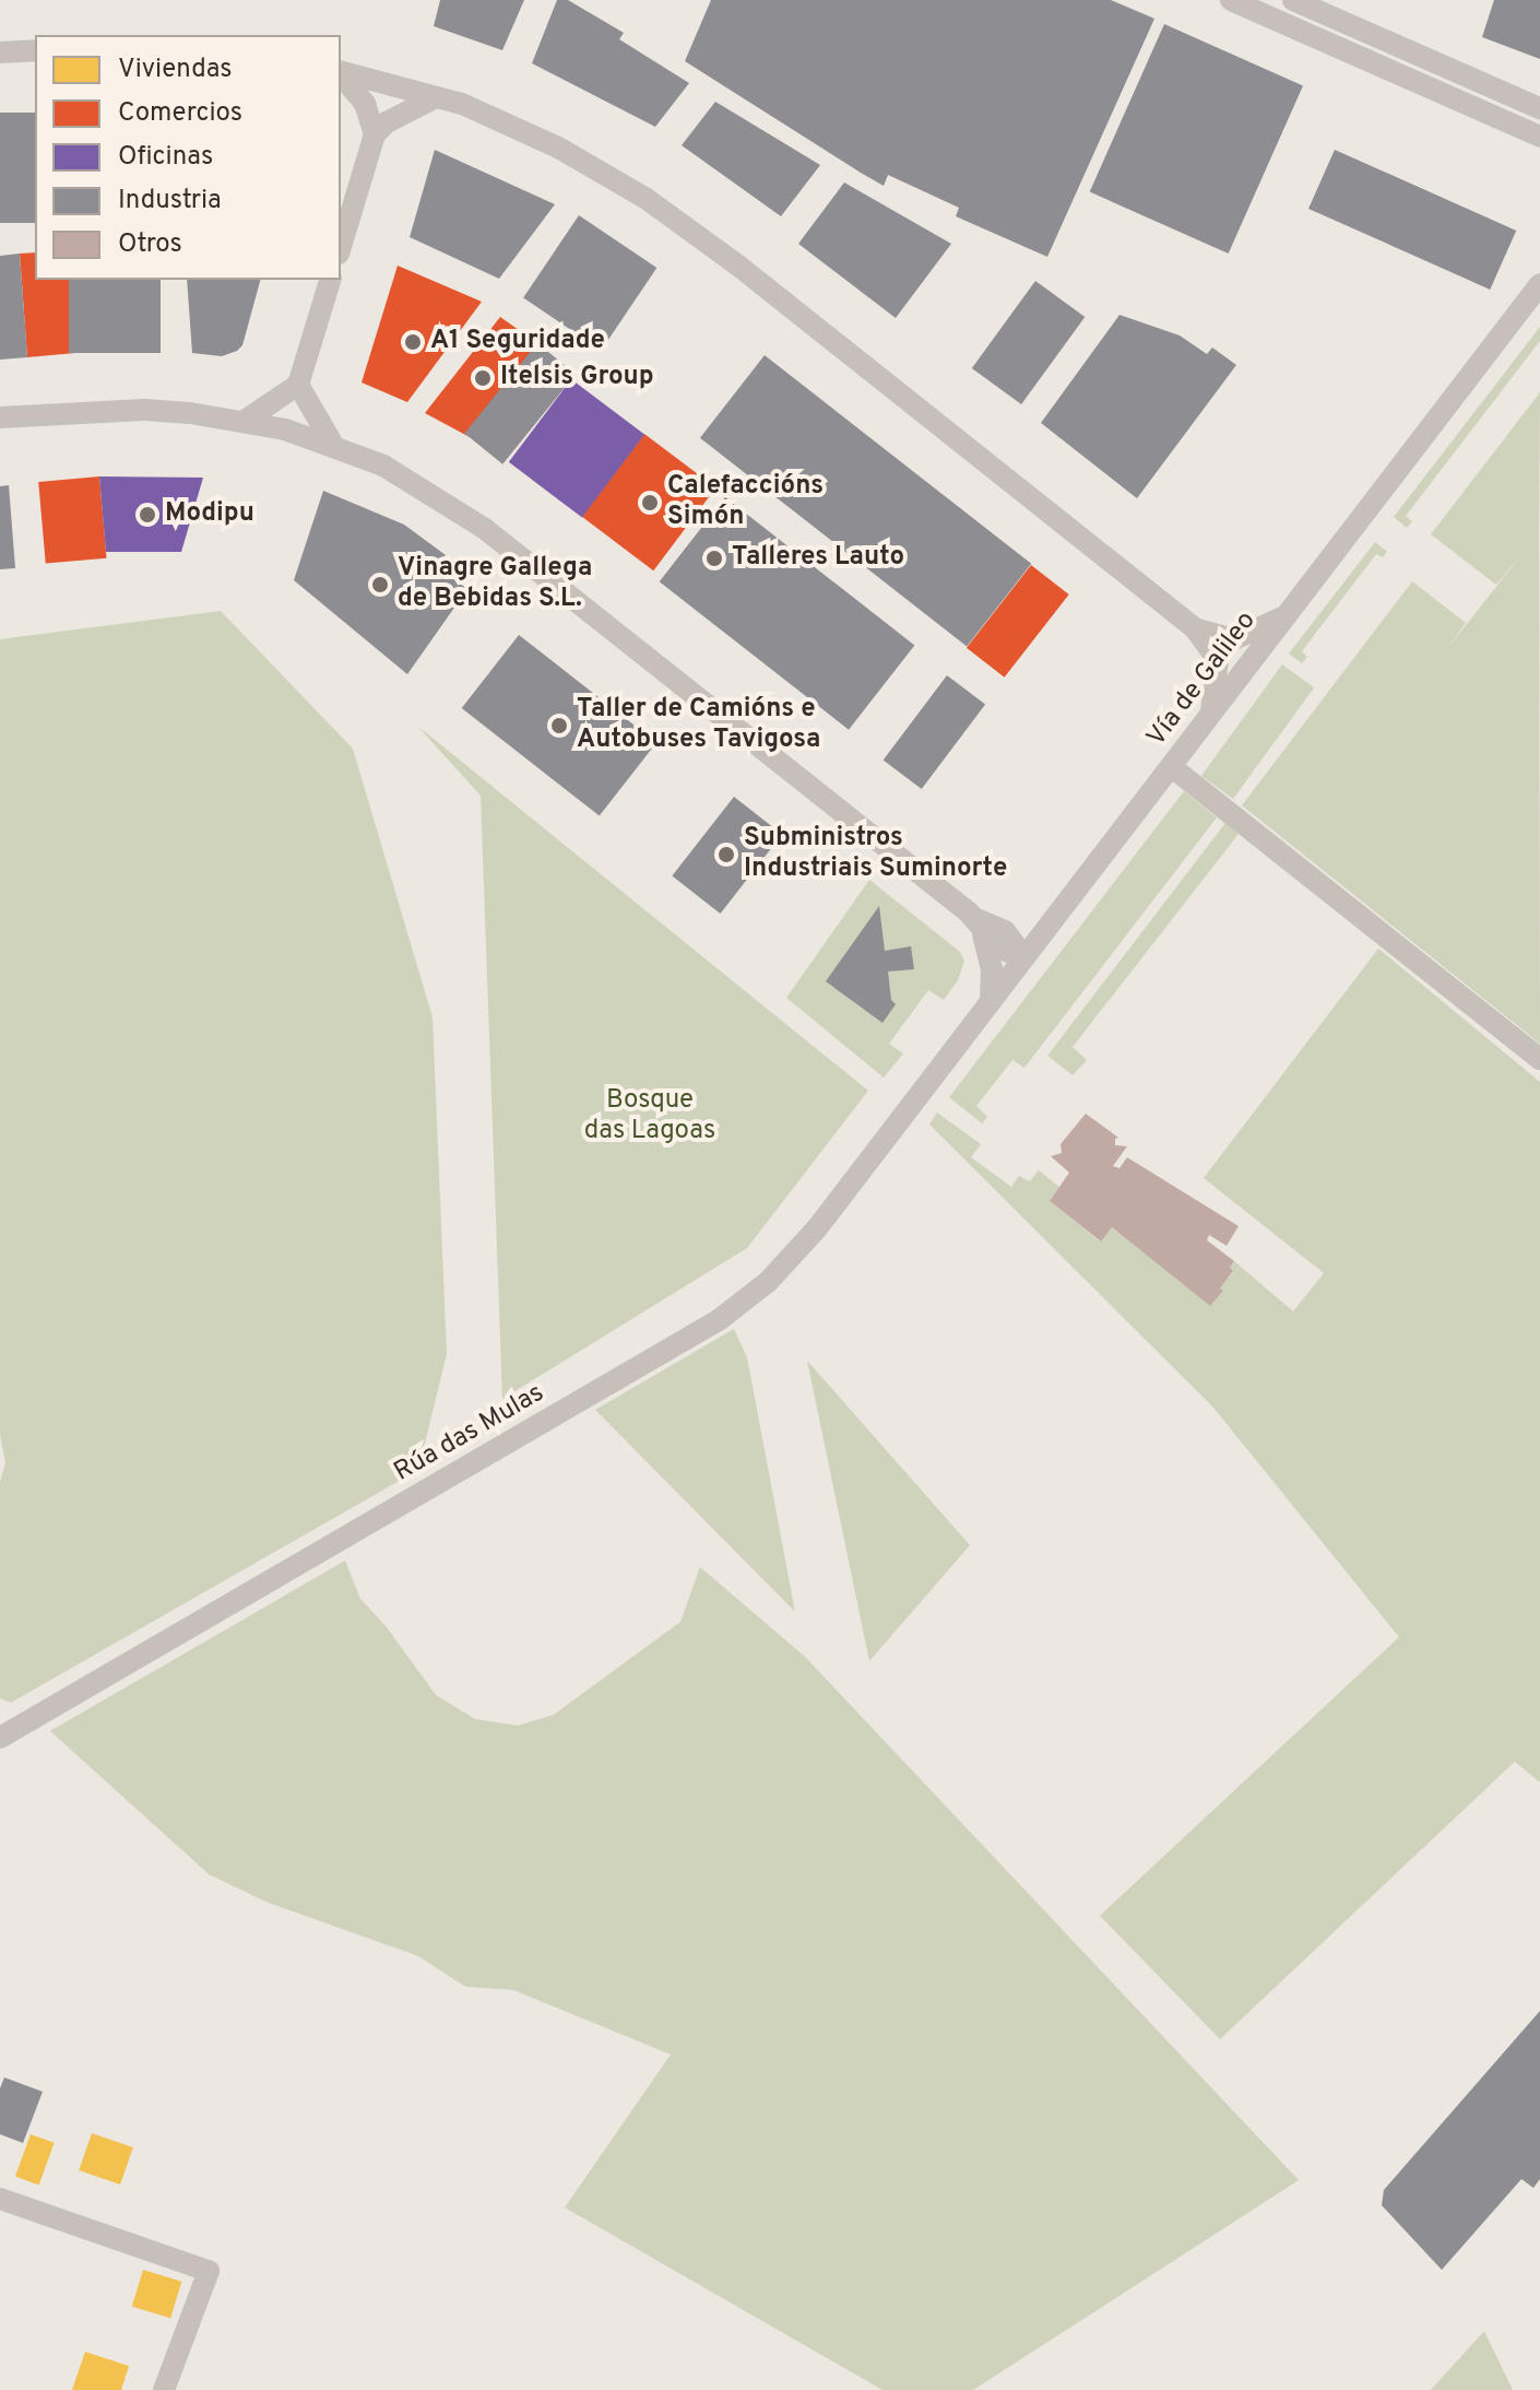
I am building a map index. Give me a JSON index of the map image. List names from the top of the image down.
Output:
{
  "streets": {
    "street": ["Vía de Galileo", "Rúa das Mulas"]
  },
  "crossings": [
    ["Vía de Galileo", "Rúa das Mulas"]
  ],
  "parks": ["Bosque das Lagoas"],
  "places": [
    "A1 Seguridade",
    "Itelsis Group",
    "Calefaccións Simón",
    "Modipu",
    "Talleres Lauto",
    "Vinagre Gallega de Bebidas S.L.",
    "Taller de Camións e Autobuses Tavigosa",
    "Subministros Industriais Suminorte"
  ],
  "legend": [
    "Viviendas",
    "Comercios",
    "Oficinas",
    "Industria",
    "Otros"
  ]
}
